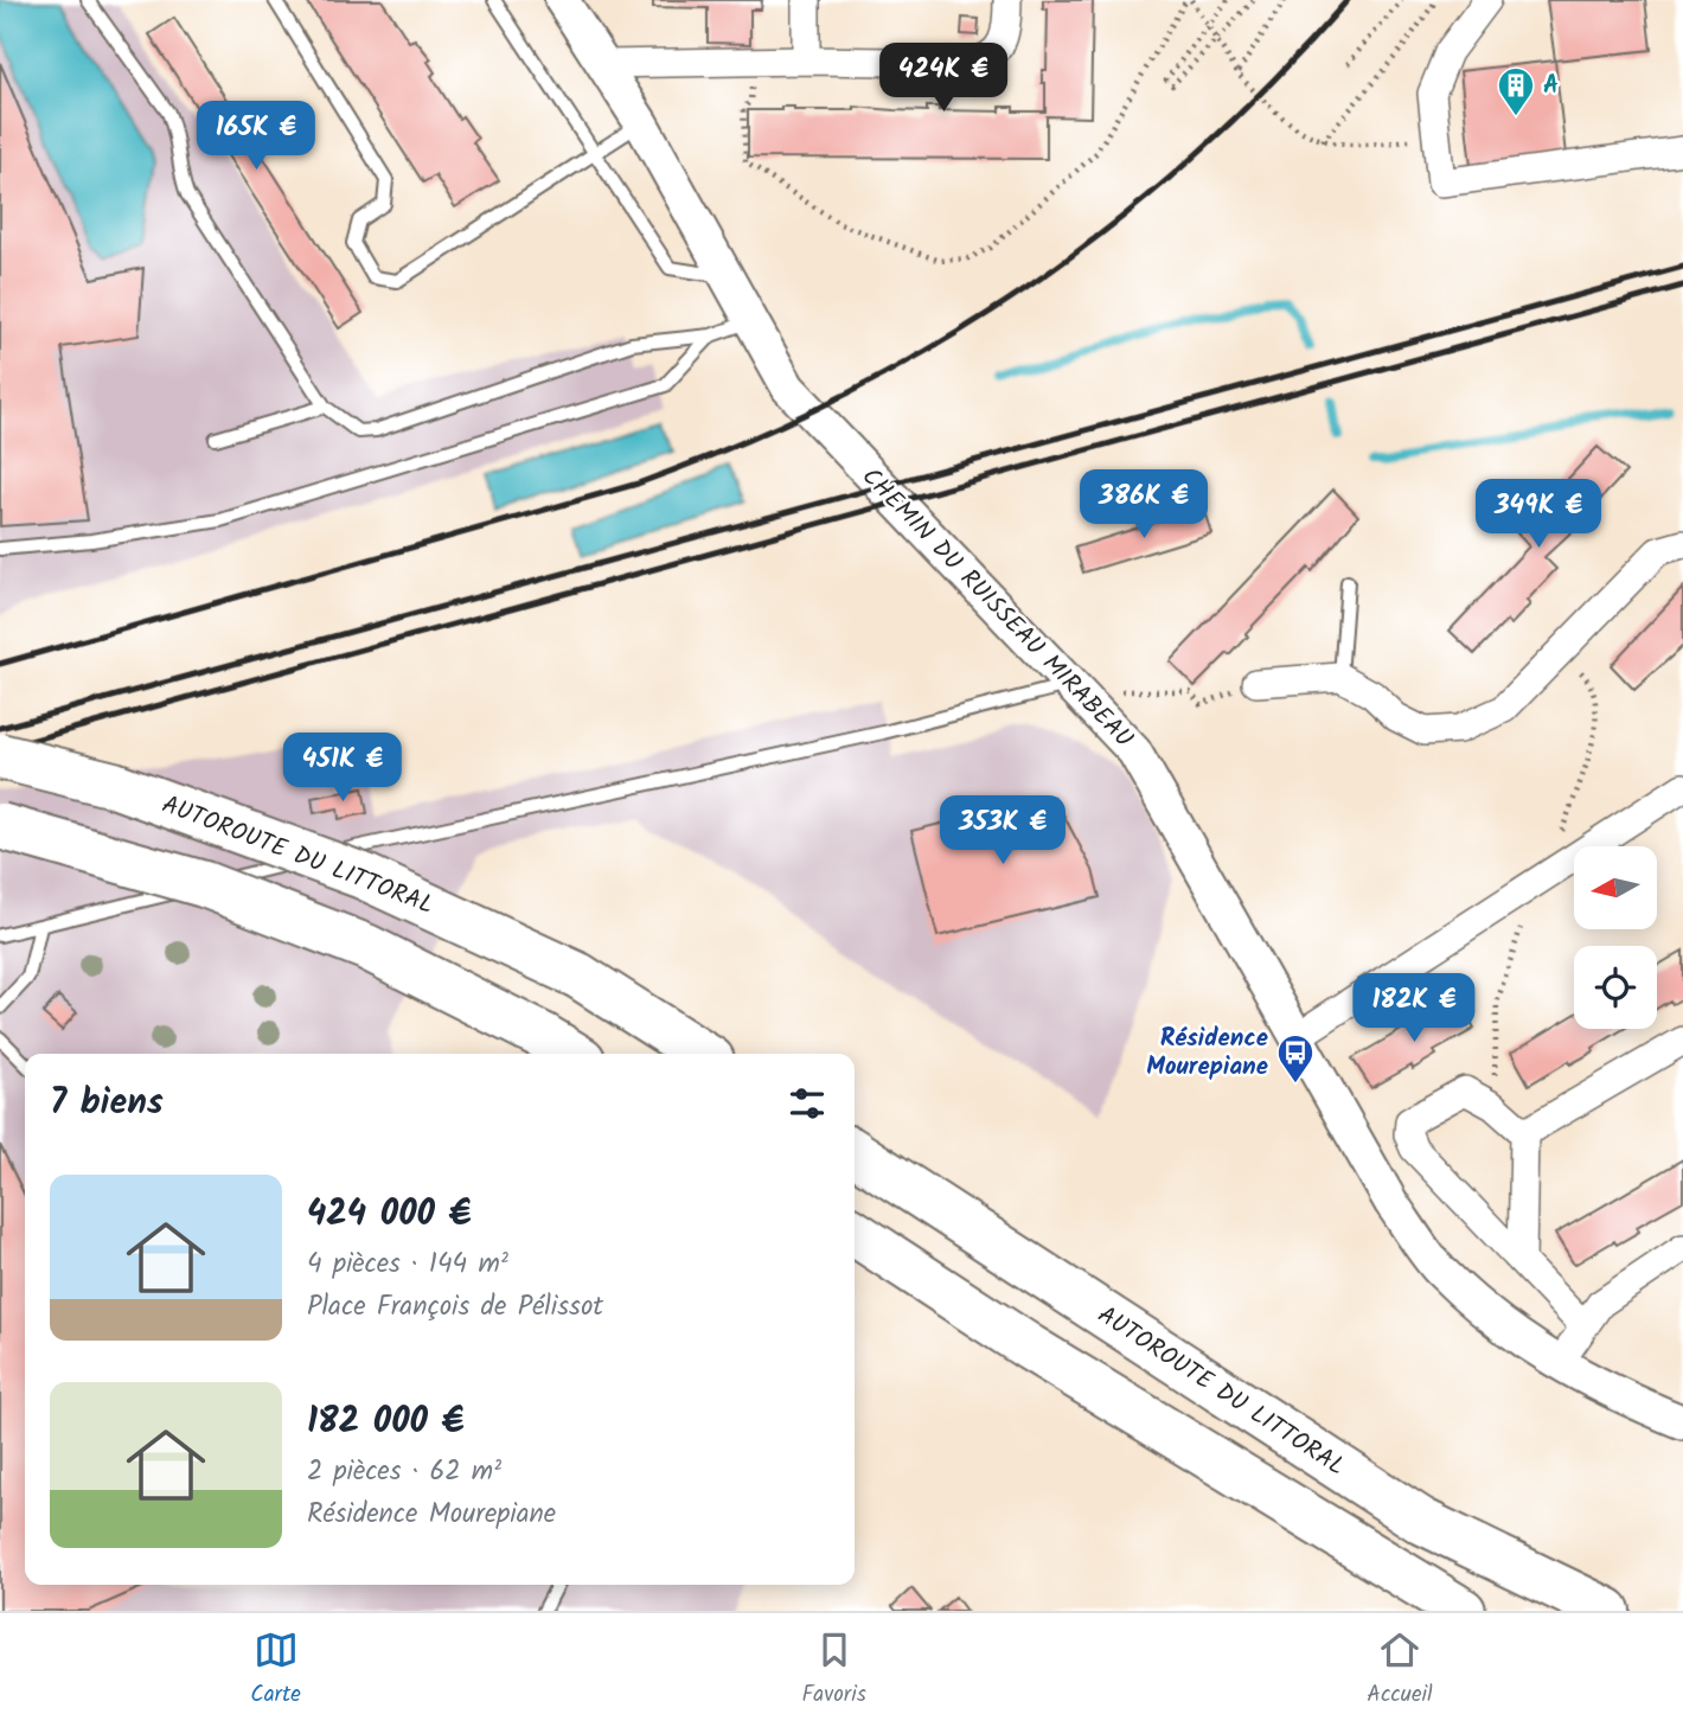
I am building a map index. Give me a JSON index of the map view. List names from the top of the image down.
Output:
{
  "streets": {
    "highway": ["AUTOROUTE DU LITTORAL"],
    "street": ["CHEMIN DU RUISSEAU MIRABEAU"]
  },
  "places": {
    "building": ["A"],
    "bus stop": ["Résidence Mourepiane"]
  },
  "north": "left",
  "page": {
    "price": [
      "424K €",
      "165K €",
      "386K €",
      "349K €",
      "451K €",
      "353K €",
      "182K €"
    ],
    "heading": "7 biens",
    "list": [
      {
        "name": "424 000 €",
        "note": "4 pièces · 144 m² · Place François de Pélissot"
      },
      {
        "name": "182 000 €",
        "note": "2 pièces · 62 m² · Résidence Mourepiane"
      }
    ],
    "tabs": ["Carte", "Favoris", "Accueil"]
  }
}
